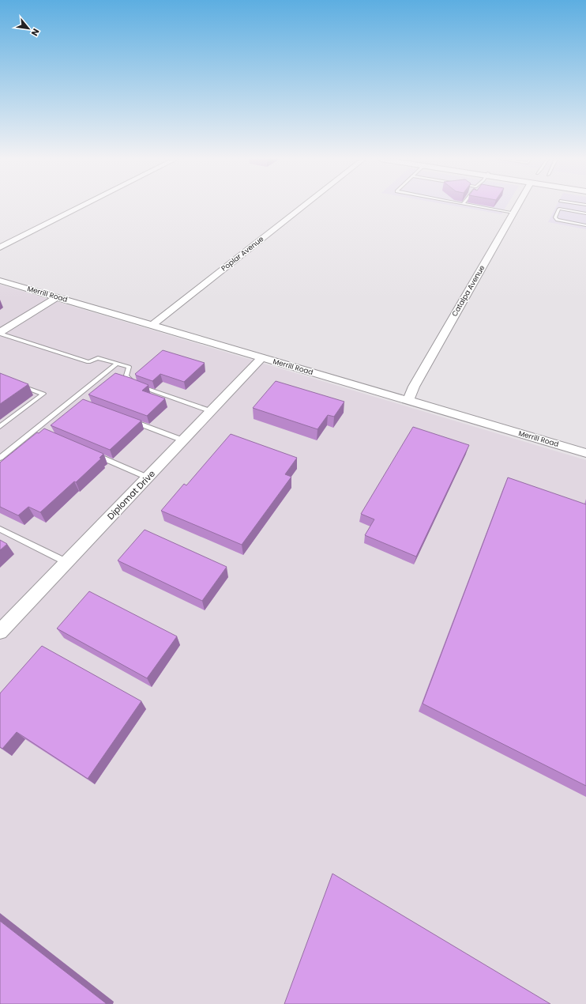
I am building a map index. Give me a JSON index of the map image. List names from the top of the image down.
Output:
{
  "streets": {
    "street": [
      "Poplar Avenue",
      "Catalpa Avenue",
      "Merrill Road",
      "Diplomat Drive"
    ]
  },
  "crossings": [
    ["Poplar Avenue", "Merrill Road"],
    ["Catalpa Avenue", "Merrill Road"],
    ["Merrill Road", "Diplomat Drive"]
  ],
  "north": "bottom right"
}
